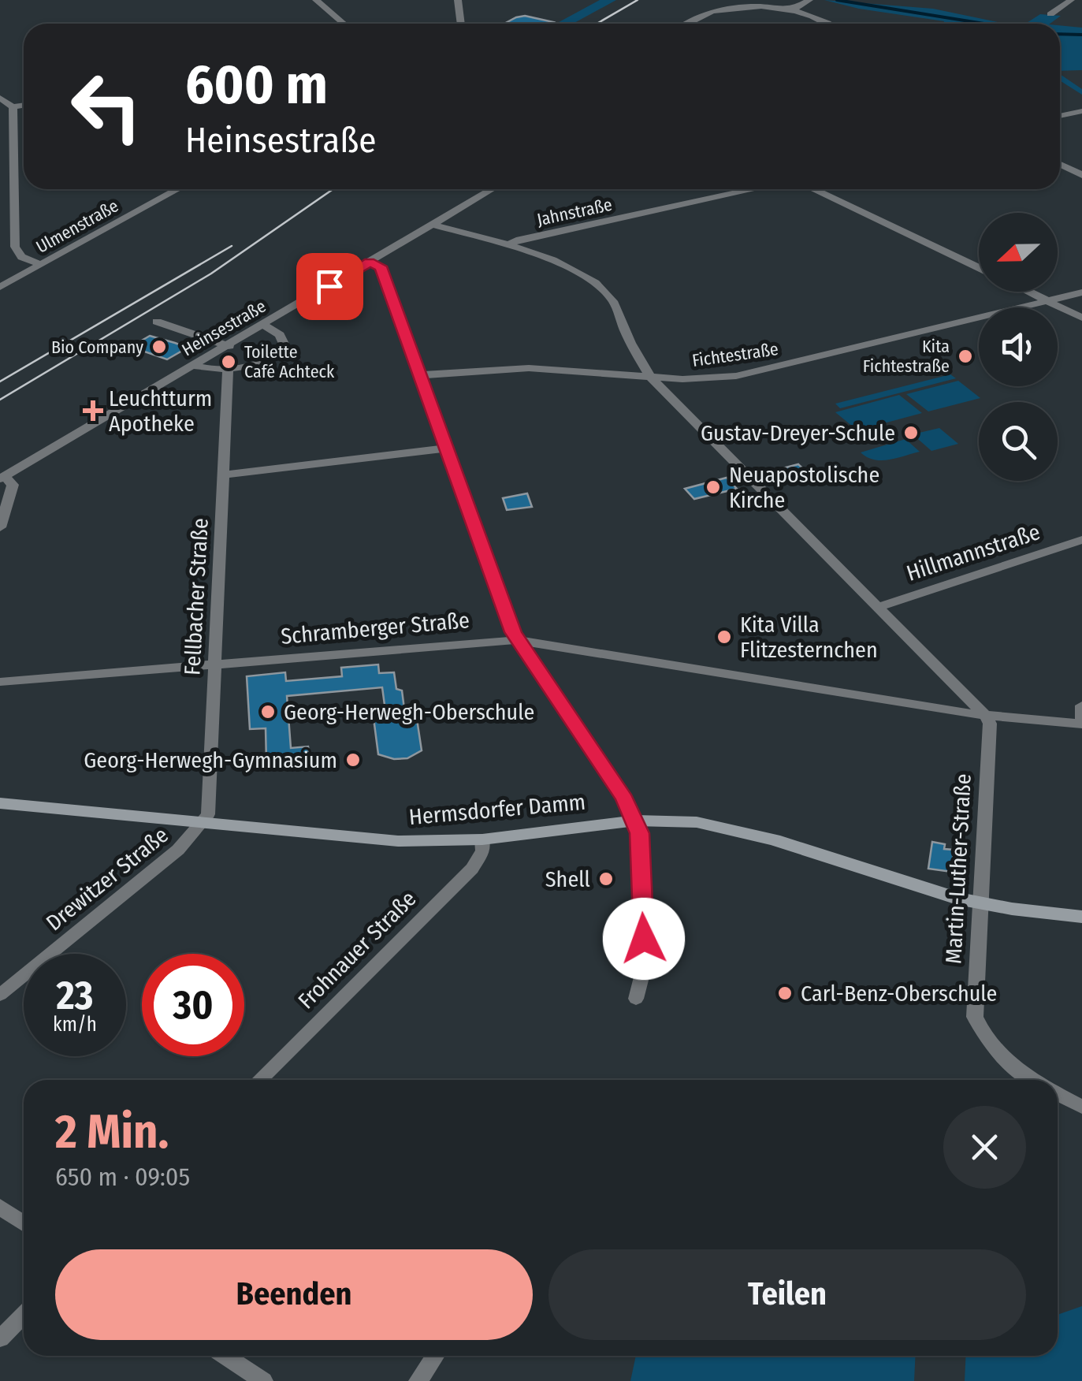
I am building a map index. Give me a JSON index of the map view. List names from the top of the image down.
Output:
{
  "streets": {
    "main road": ["Hermsdorfer Damm"],
    "street": [
      "Jahnstraße",
      "Ulmenstraße",
      "Heinsestraße",
      "Fichtestraße",
      "Hillmannstraße",
      "Fellbacher Straße",
      "Schramberger Straße",
      "Martin-Luther-Straße",
      "Drewitzer Straße",
      "Frohnauer Straße"
    ]
  },
  "crossings": [
    ["Fellbacher Straße", "Schramberger Straße"],
    ["Fellbacher Straße", "Hermsdorfer Damm"],
    ["Fellbacher Straße", "Drewitzer Straße"],
    ["Schramberger Straße", "Martin-Luther-Straße"],
    ["Hermsdorfer Damm", "Martin-Luther-Straße"],
    ["Hermsdorfer Damm", "Drewitzer Straße"],
    ["Hermsdorfer Damm", "Frohnauer Straße"]
  ],
  "places": {
    "other": [
      "Bio Company",
      "Kita Fichtestraße",
      "Toilette Café Achteck",
      "Gustav-Dreyer-Schule",
      "Neuapostolische Kirche",
      "Kita Villa Flitzesternchen",
      "Georg-Herwegh-Oberschule",
      "Georg-Herwegh-Gymnasium",
      "Shell",
      "Carl-Benz-Oberschule"
    ],
    "health": ["Leuchtturm Apotheke"]
  },
  "north": "left",
  "page": {
    "turn": ["600 m", "Heinsestraße"],
    "speed": "23 km/h",
    "limit": "30",
    "heading": ["2 Min.", "650 m · 09:05"],
    "buttons": ["Beenden", "Teilen"]
  }
}
